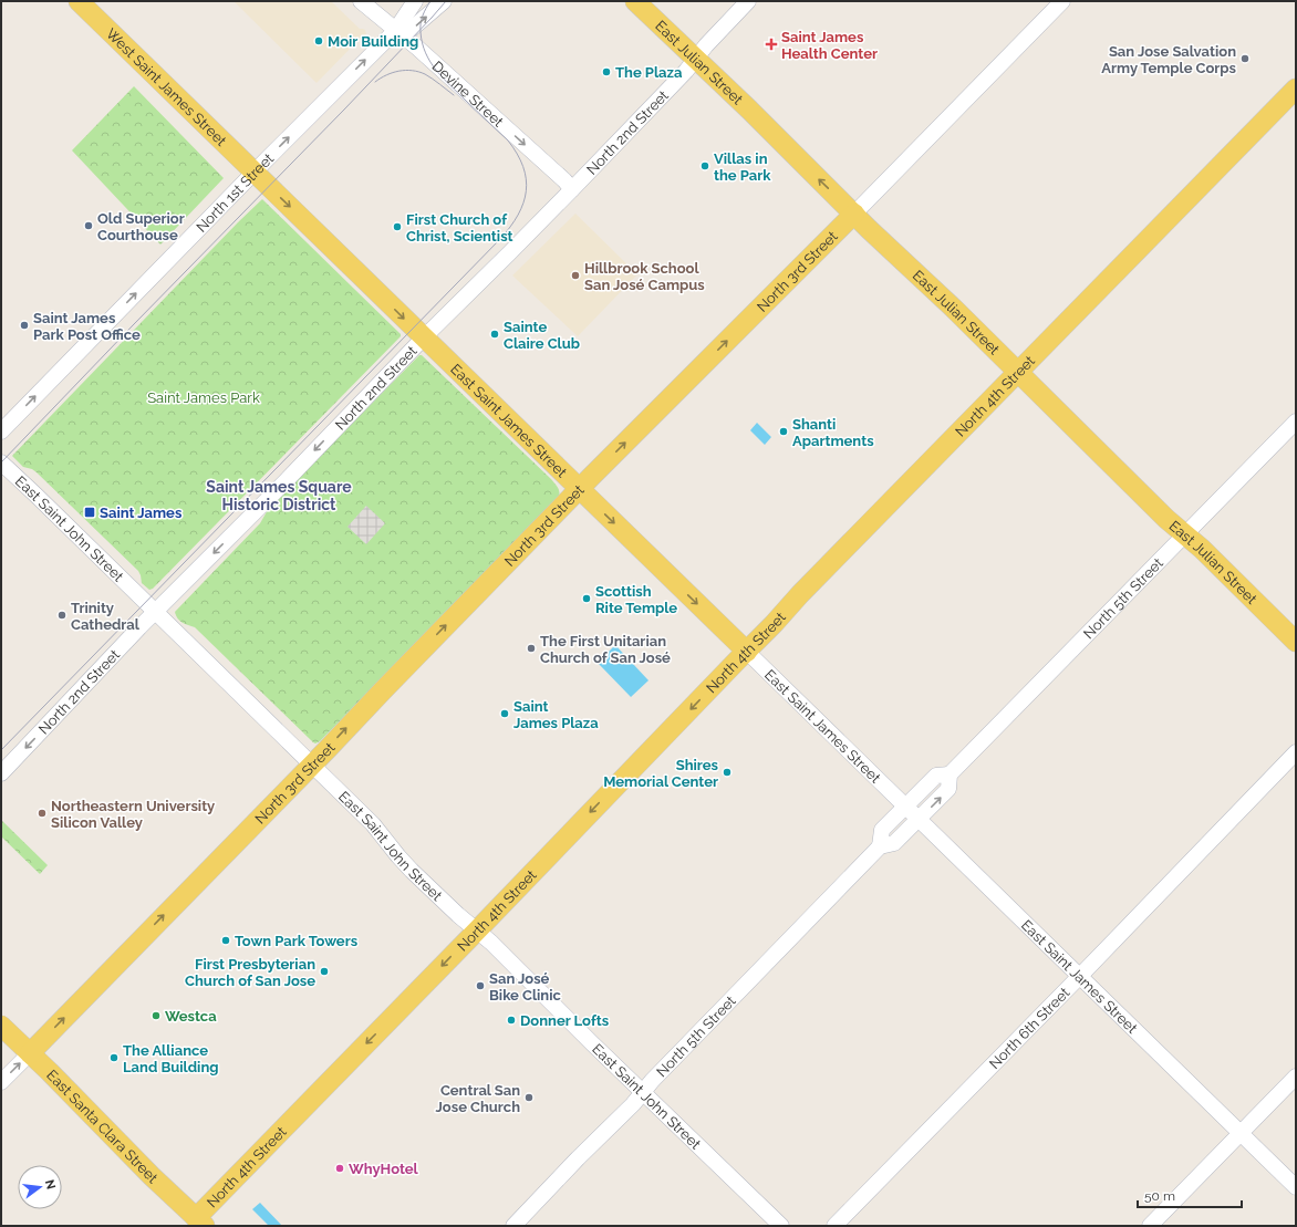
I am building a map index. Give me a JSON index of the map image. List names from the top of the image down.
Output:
{
  "streets": {
    "main road": [
      "East Julian Street",
      "West Saint James Street",
      "North 3rd Street",
      "North 4th Street",
      "East Saint James Street",
      "East Santa Clara Street"
    ],
    "street": [
      "Devine Street",
      "North 2nd Street",
      "North 1st Street",
      "East Saint John Street",
      "North 5th Street",
      "North 6th Street"
    ]
  },
  "crossings": [
    ["East Julian Street", "North 2nd Street"],
    ["East Julian Street", "North 3rd Street"],
    ["East Julian Street", "North 4th Street"],
    ["East Julian Street", "North 5th Street"],
    ["West Saint James Street", "North 1st Street"],
    ["West Saint James Street", "East Saint James Street"],
    ["Devine Street", "North 2nd Street"],
    ["Devine Street", "North 1st Street"],
    ["North 2nd Street", "East Saint James Street"],
    ["North 2nd Street", "East Saint John Street"],
    ["North 1st Street", "East Saint James Street"],
    ["North 3rd Street", "East Saint James Street"],
    ["North 3rd Street", "East Saint John Street"],
    ["North 3rd Street", "East Santa Clara Street"],
    ["North 4th Street", "East Saint James Street"],
    ["North 4th Street", "East Saint John Street"],
    ["North 4th Street", "East Santa Clara Street"],
    ["East Saint James Street", "North 5th Street"],
    ["East Saint James Street", "North 6th Street"],
    ["East Saint John Street", "North 5th Street"]
  ],
  "one_way": [
    "Devine Street",
    "North 2nd Street",
    "North 1st Street",
    "North 3rd Street",
    "North 4th Street"
  ],
  "districts": ["Saint James Square Historic District"],
  "parks": ["Saint James Park"],
  "places": {
    "other": [
      "Moir Building",
      "San Jose Salvation Army Temple Corps",
      "The Plaza",
      "Villas in the Park",
      "Old Superior Courthouse",
      "First Church of Christ, Scientist",
      "Hillbrook School San José Campus",
      "Saint James Park Post Office",
      "Sainte Claire Club",
      "Shanti Apartments",
      "Scottish Rite Temple",
      "Trinity Cathedral",
      "The First Unitarian Church of San José",
      "Saint James Plaza",
      "Shires Memorial Center",
      "Northeastern University Silicon Valley",
      "Town Park Towers",
      "First Presbyterian Church of San Jose",
      "San José Bike Clinic",
      "Westca",
      "Donner Lofts",
      "The Alliance Land Building",
      "Central San Jose Church",
      "WhyHotel"
    ],
    "health": ["Saint James Health Center"],
    "transit": ["Saint James"]
  },
  "scale_bar": "50 m",
  "north": "right"
}
